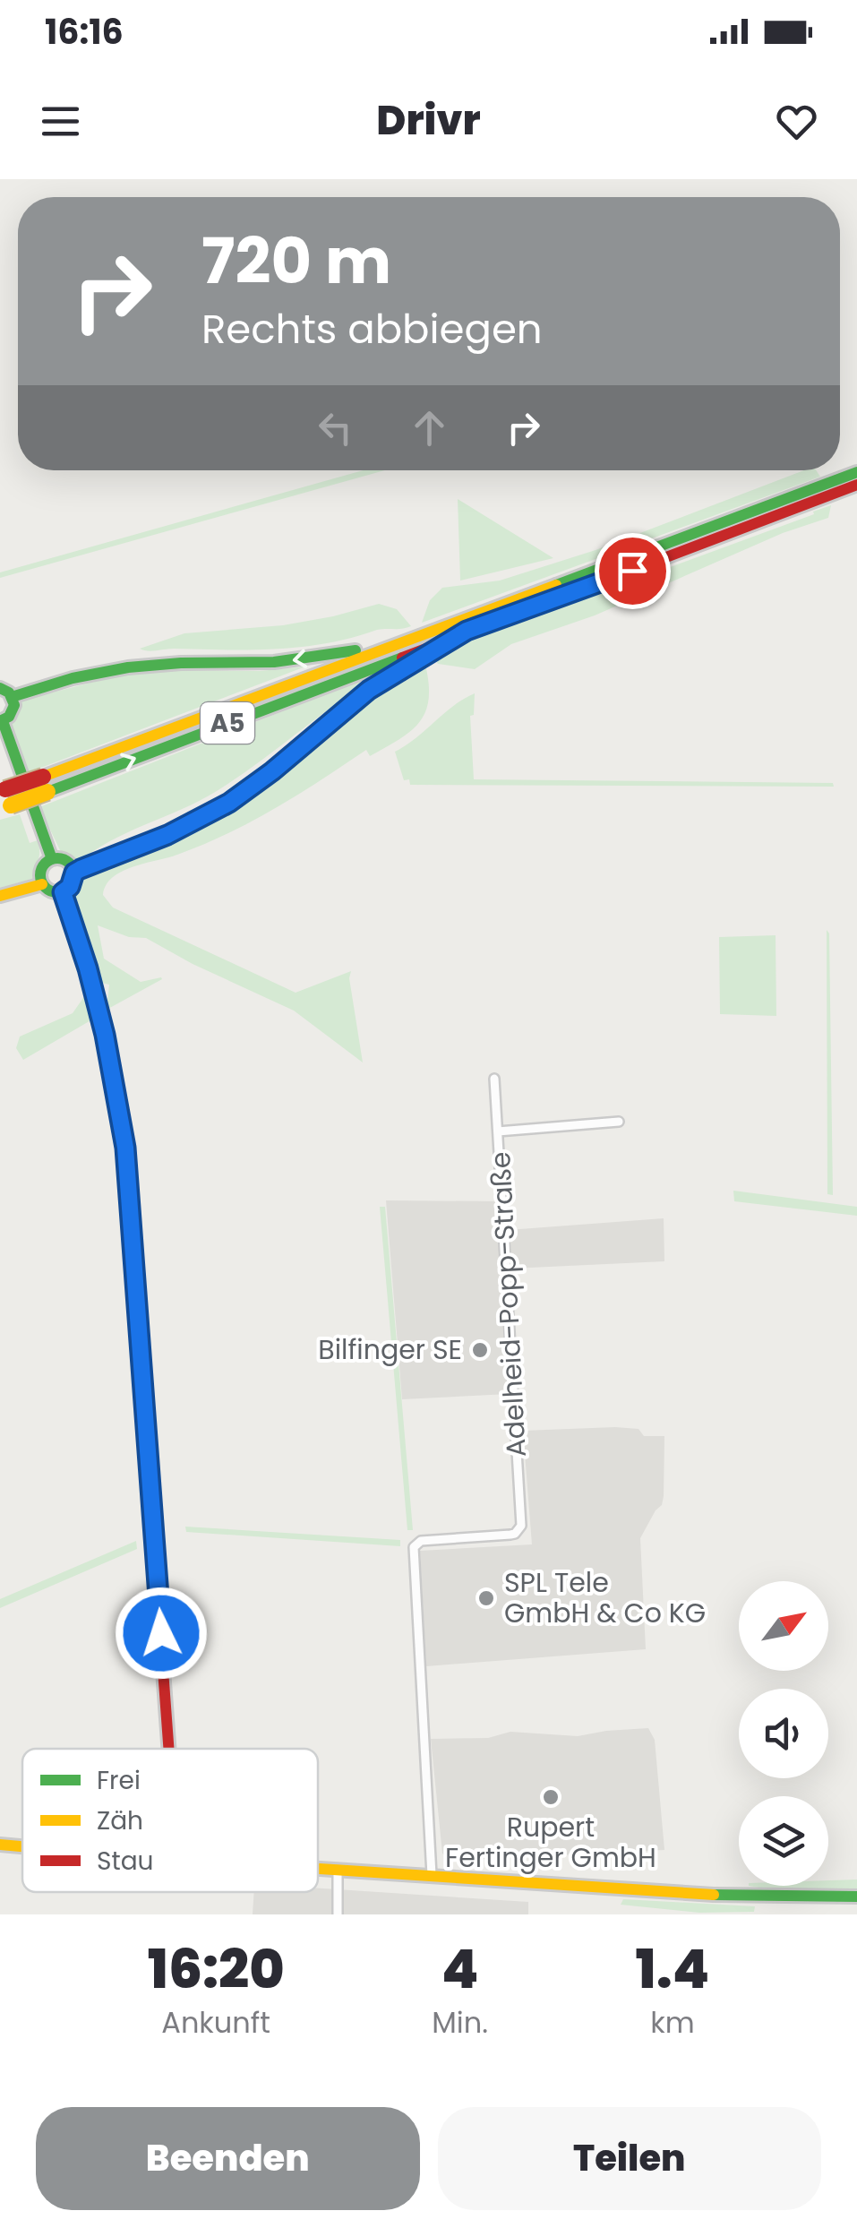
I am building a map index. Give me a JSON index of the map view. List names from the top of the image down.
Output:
{
  "streets": {
    "main road": ["A5"],
    "street": ["Adelheid-Popp-Straße"]
  },
  "places": ["Bilfinger SE", "SPL Tele GmbH & Co KG", "Rupert Fertinger GmbH"],
  "legend": ["Frei", "Zäh", "Stau"],
  "north": "top right",
  "page": {
    "status": "16:16",
    "header": "Drivr",
    "turn": ["720 m", "Rechts abbiegen"],
    "eta": [
      "16:20",
      "Ankunft",
      "4",
      "Min.",
      "1.4",
      "km"
    ],
    "buttons": ["Beenden", "Teilen"]
  }
}
